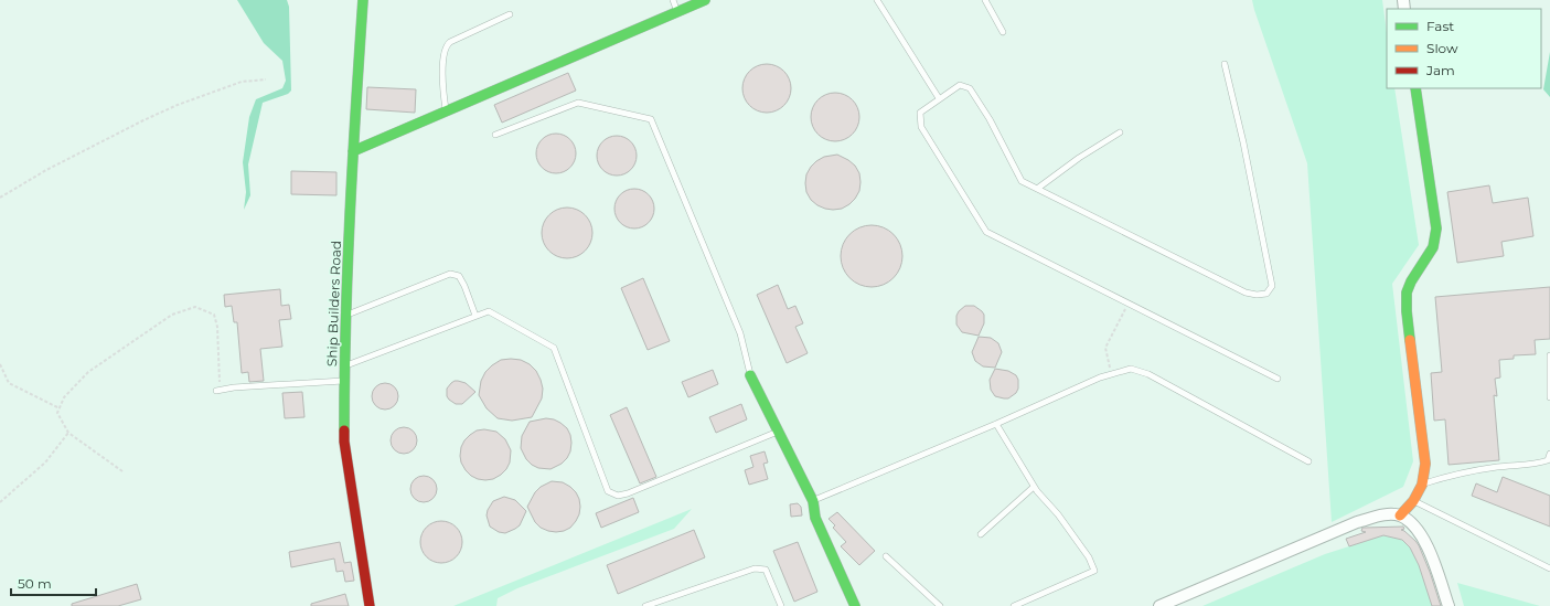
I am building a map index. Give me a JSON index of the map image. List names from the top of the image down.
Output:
{
  "streets": {
    "street": ["Ship Builders Road"]
  },
  "legend": ["Fast", "Slow", "Jam"],
  "scale_bar": "50 m"
}
